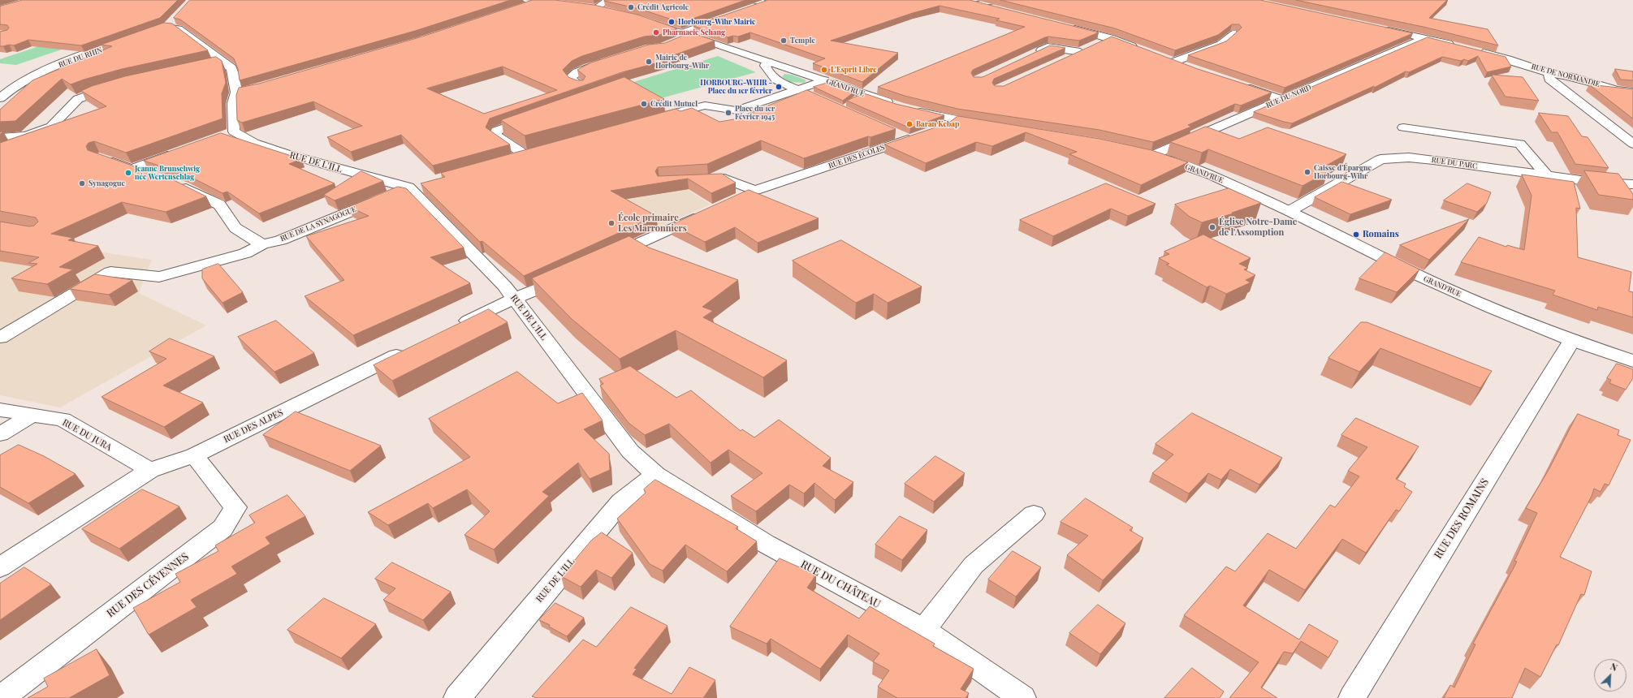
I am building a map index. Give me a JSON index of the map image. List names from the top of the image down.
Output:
{
  "streets": {
    "street": [
      "RUE DU RHIN",
      "RUE DE NORMANDIE",
      "GRAND'RUE",
      "RUE DU NORD",
      "RUE DES ÉCOLES",
      "RUE DE L'ILL",
      "RUE DU PARC",
      "RUE DE LA SYNAGOGUE",
      "RUE DES ALPES",
      "RUE DU JURA",
      "RUE DES ROMAINS",
      "RUE DU CHÂTEAU",
      "RUE DES CÉVENNES"
    ]
  },
  "crossings": [
    ["GRAND'RUE", "RUE DU NORD"],
    ["GRAND'RUE", "RUE DU PARC"],
    ["GRAND'RUE", "RUE DES ROMAINS"],
    ["RUE DE L'ILL", "RUE DE LA SYNAGOGUE"],
    ["RUE DE L'ILL", "RUE DU CHÂTEAU"],
    ["RUE DES ALPES", "RUE DU JURA"],
    ["RUE DES ALPES", "RUE DES CÉVENNES"]
  ],
  "places": [
    "Crédit Agricole",
    "Horbourg-Wihr Mairie",
    "Pharmacie Schang",
    "Temple",
    "Mairie de Horbourg-Wihr",
    "L'Esprit Libre",
    "HORBOURG-WIHR - Place du 1er février",
    "Crédit Mutuel",
    "Place du 1er Février 1945",
    "Baran Kebap",
    "Caisse d'Épargne Horbourg-Wihr",
    "Jeanne Brunschwig née Wertenschlag",
    "Synagogue",
    "École primaire Les Marronniers",
    "Église Notre-Dame de l'Assomption",
    "Romains"
  ],
  "north": "top right"
}
